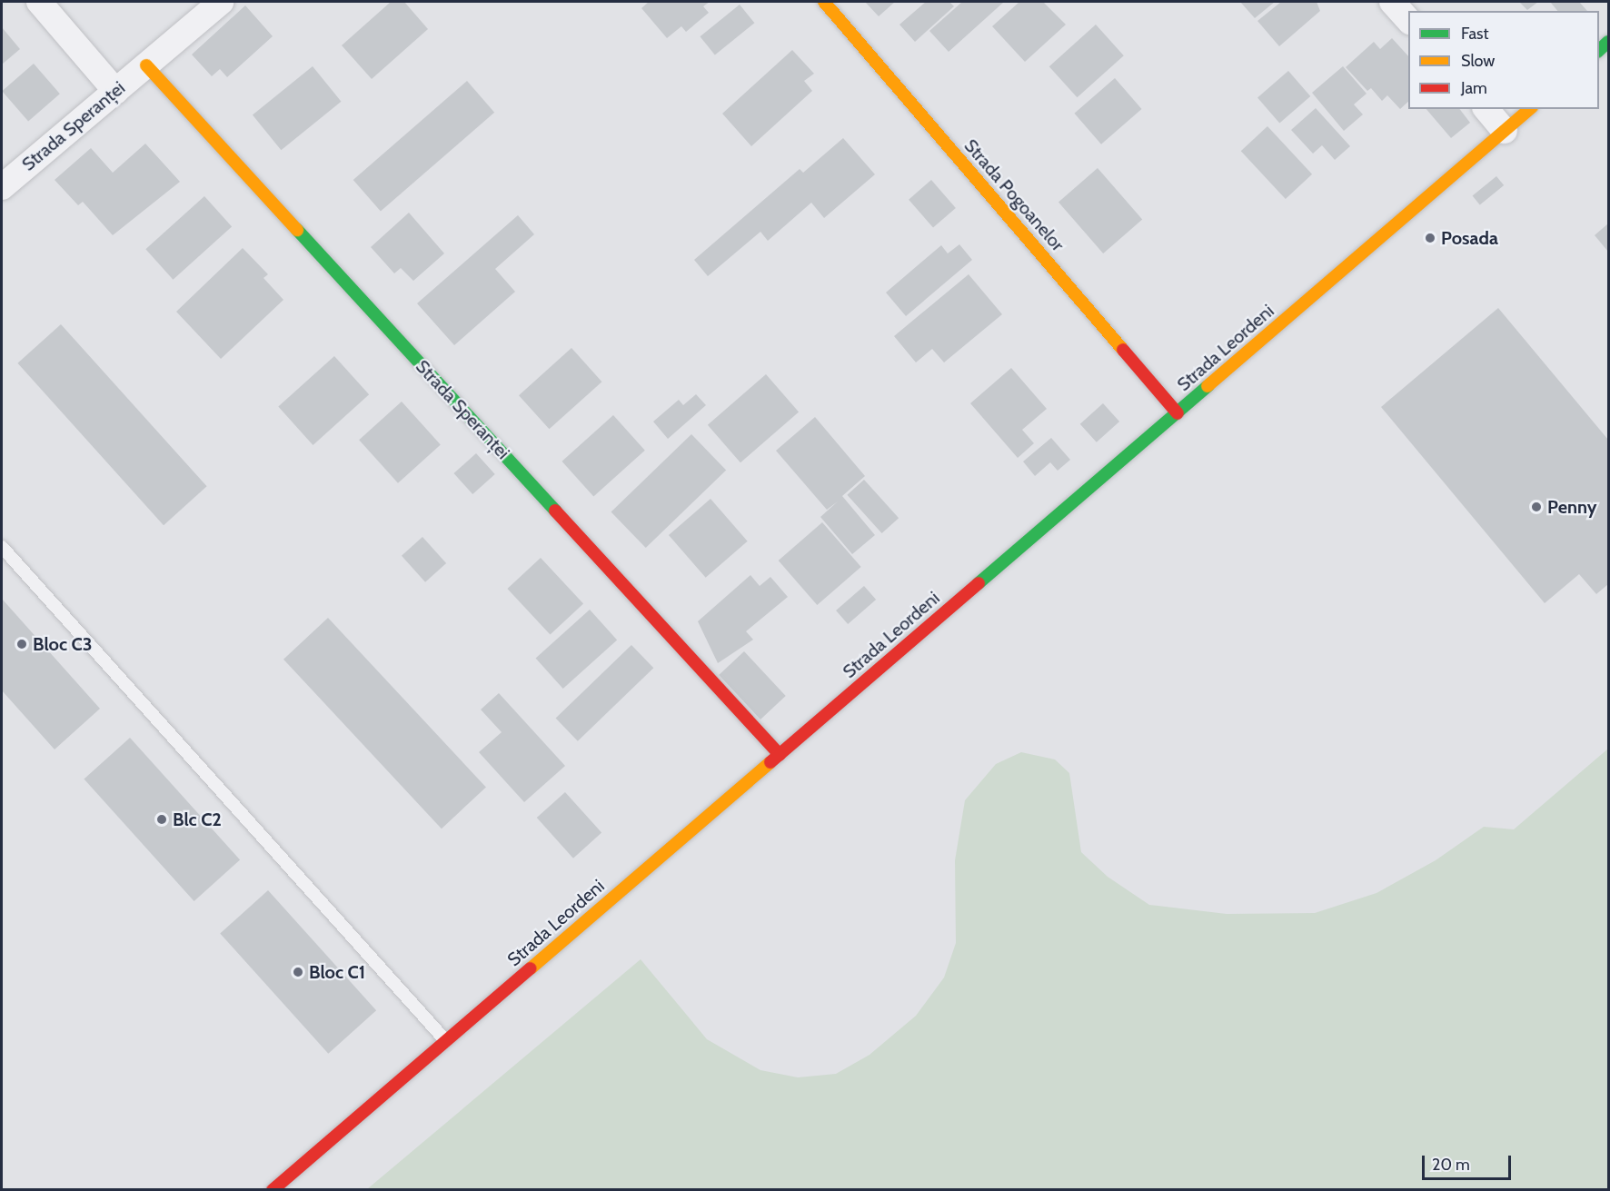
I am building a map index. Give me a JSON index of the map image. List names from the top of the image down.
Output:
{
  "streets": {
    "main road": ["Strada Speranței", "Strada Pogoanelor", "Strada Leordeni"]
  },
  "crossings": [
    ["Strada Speranței", "Strada Leordeni"],
    ["Strada Pogoanelor", "Strada Leordeni"]
  ],
  "places": [
    "Posada",
    "Penny",
    "Bloc C3",
    "Blc C2",
    "Bloc C1"
  ],
  "legend": ["Fast", "Slow", "Jam"],
  "scale_bar": "20 m"
}
